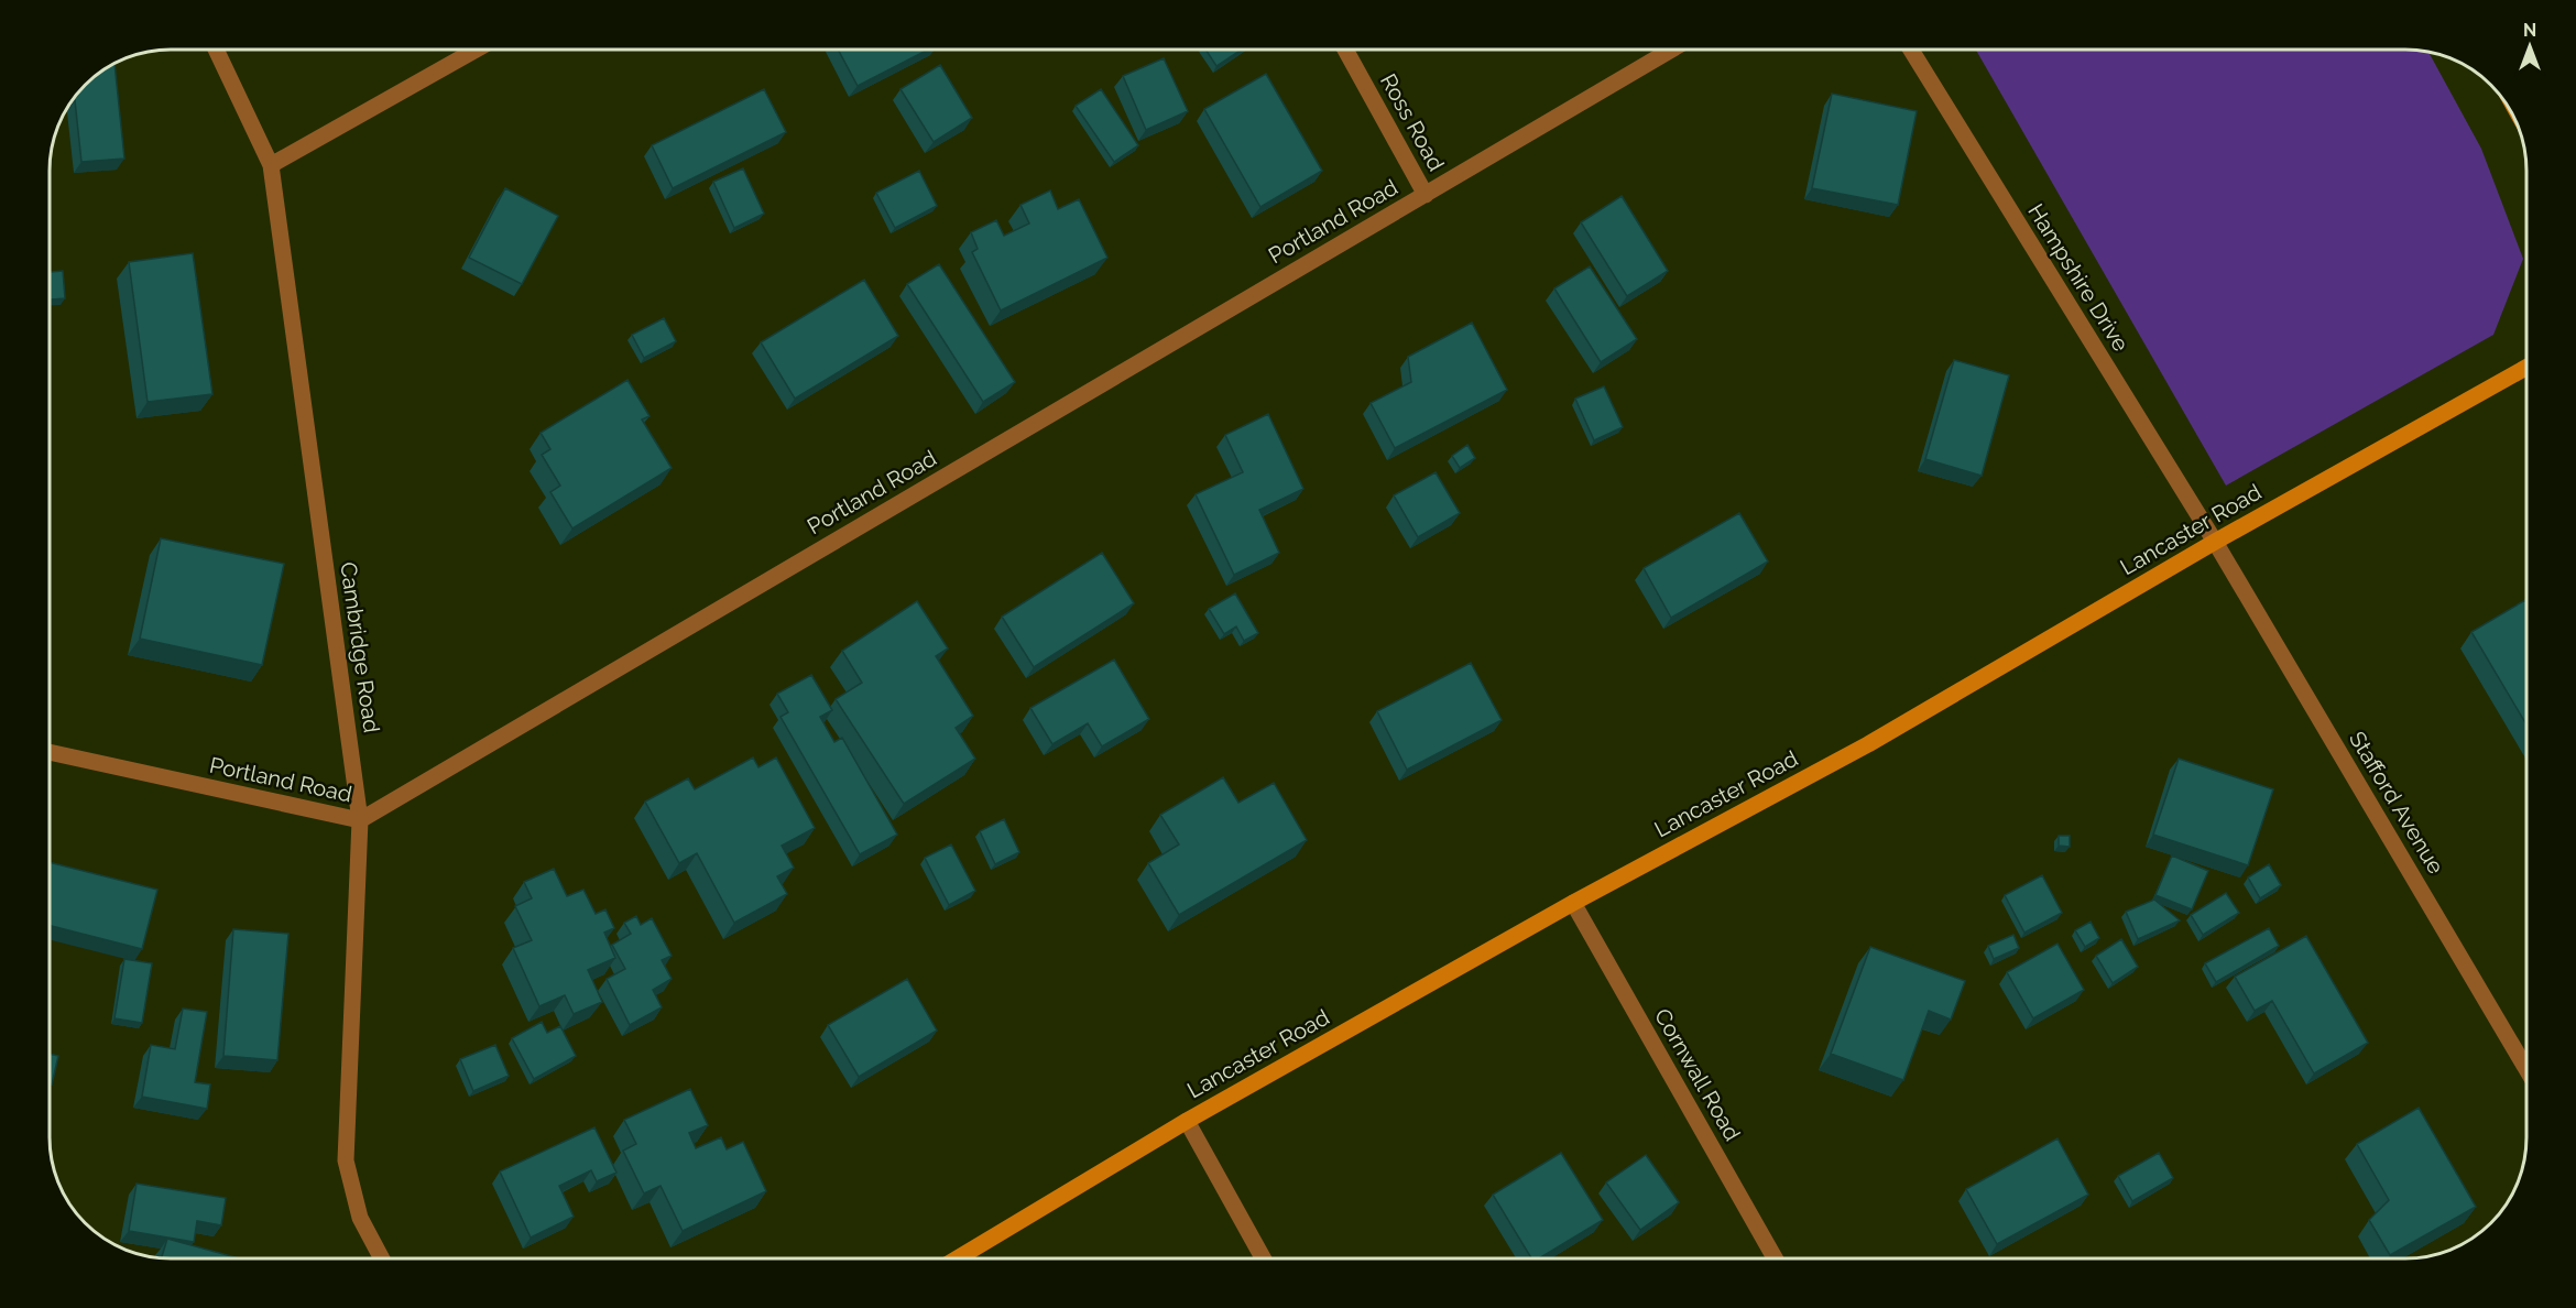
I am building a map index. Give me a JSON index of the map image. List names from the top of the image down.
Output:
{
  "streets": {
    "street": [
      "Ross Road",
      "Portland Road",
      "Hampshire Drive",
      "Lancaster Road",
      "Cambridge Road",
      "Stafford Avenue",
      "Cornwall Road"
    ]
  },
  "crossings": [
    ["Ross Road", "Portland Road"],
    ["Portland Road", "Cambridge Road"],
    ["Hampshire Drive", "Lancaster Road"],
    ["Hampshire Drive", "Stafford Avenue"],
    ["Lancaster Road", "Stafford Avenue"],
    ["Lancaster Road", "Cornwall Road"]
  ],
  "north": "top"
}
